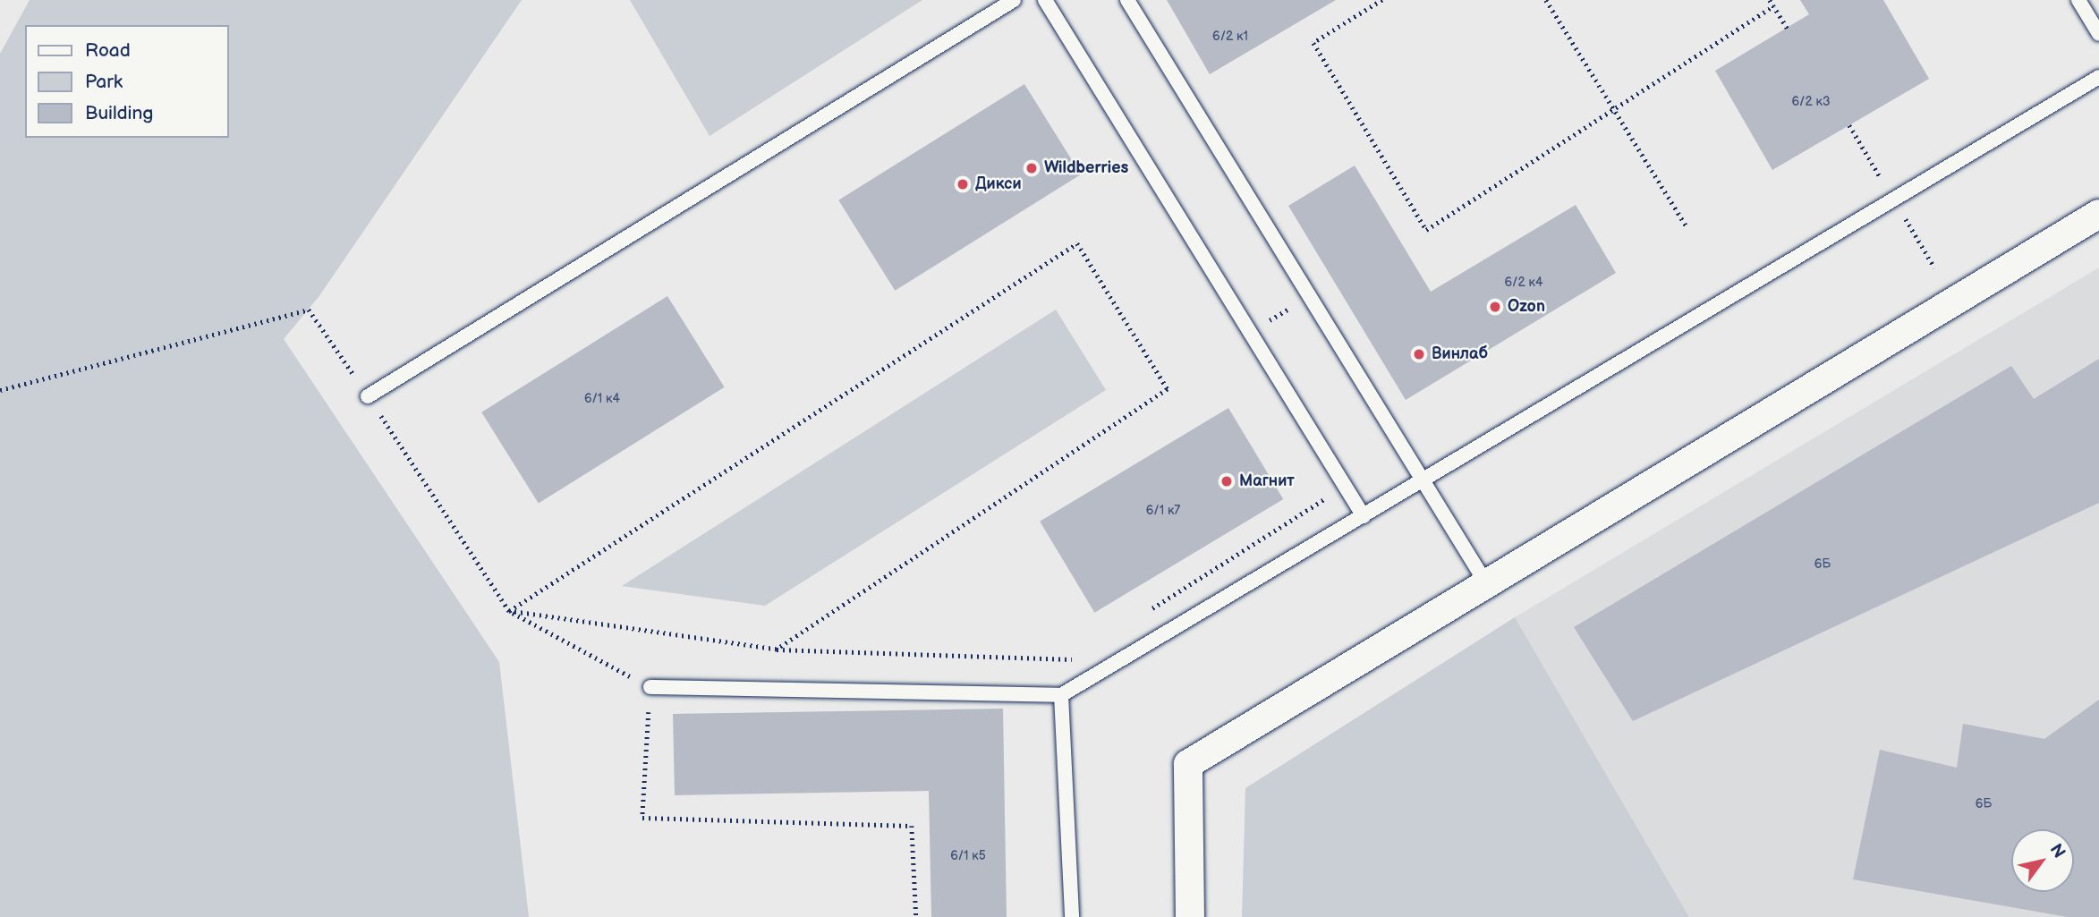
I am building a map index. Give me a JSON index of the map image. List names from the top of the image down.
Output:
{
  "places": [
    "Wildberries",
    "Дикси",
    "Ozon",
    "Винлаб",
    "Магнит"
  ],
  "house_numbers": [
    "6/2 к1",
    "6/2 к3",
    "6/2 к4",
    "6/1 к4",
    "6/1 к7",
    "6Б",
    "6Б",
    "6/1 к5"
  ],
  "legend": ["Road", "Park", "Building"],
  "north": "top right"
}
